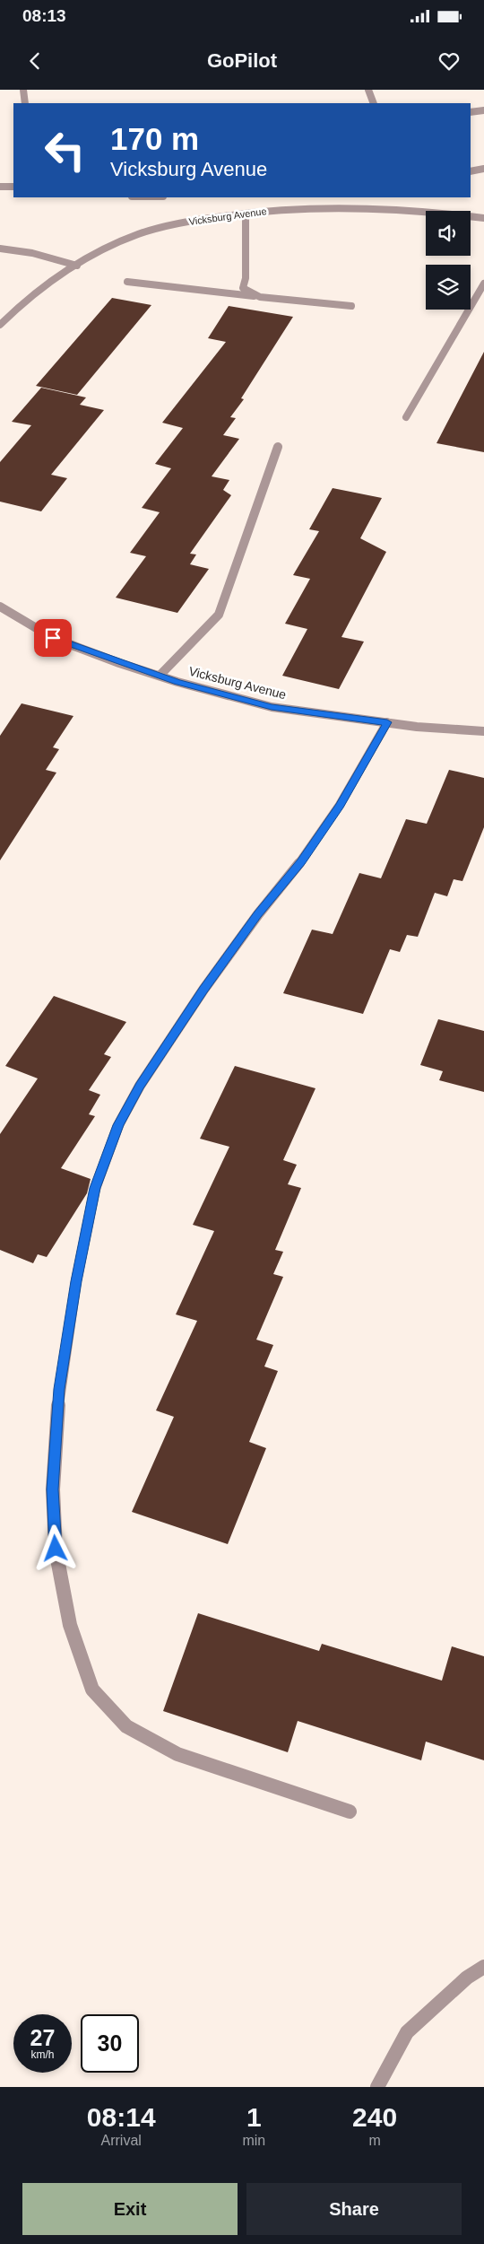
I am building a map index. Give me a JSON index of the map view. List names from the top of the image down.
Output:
{
  "streets": {
    "street": ["Vicksburg Avenue"]
  },
  "page": {
    "status": "08:13",
    "header": "GoPilot",
    "turn": ["170 m", "Vicksburg Avenue"],
    "speed": "27 km/h",
    "limit": "30",
    "eta": [
      "08:14",
      "Arrival",
      "1",
      "min",
      "240",
      "m"
    ],
    "buttons": ["Exit", "Share"]
  }
}
